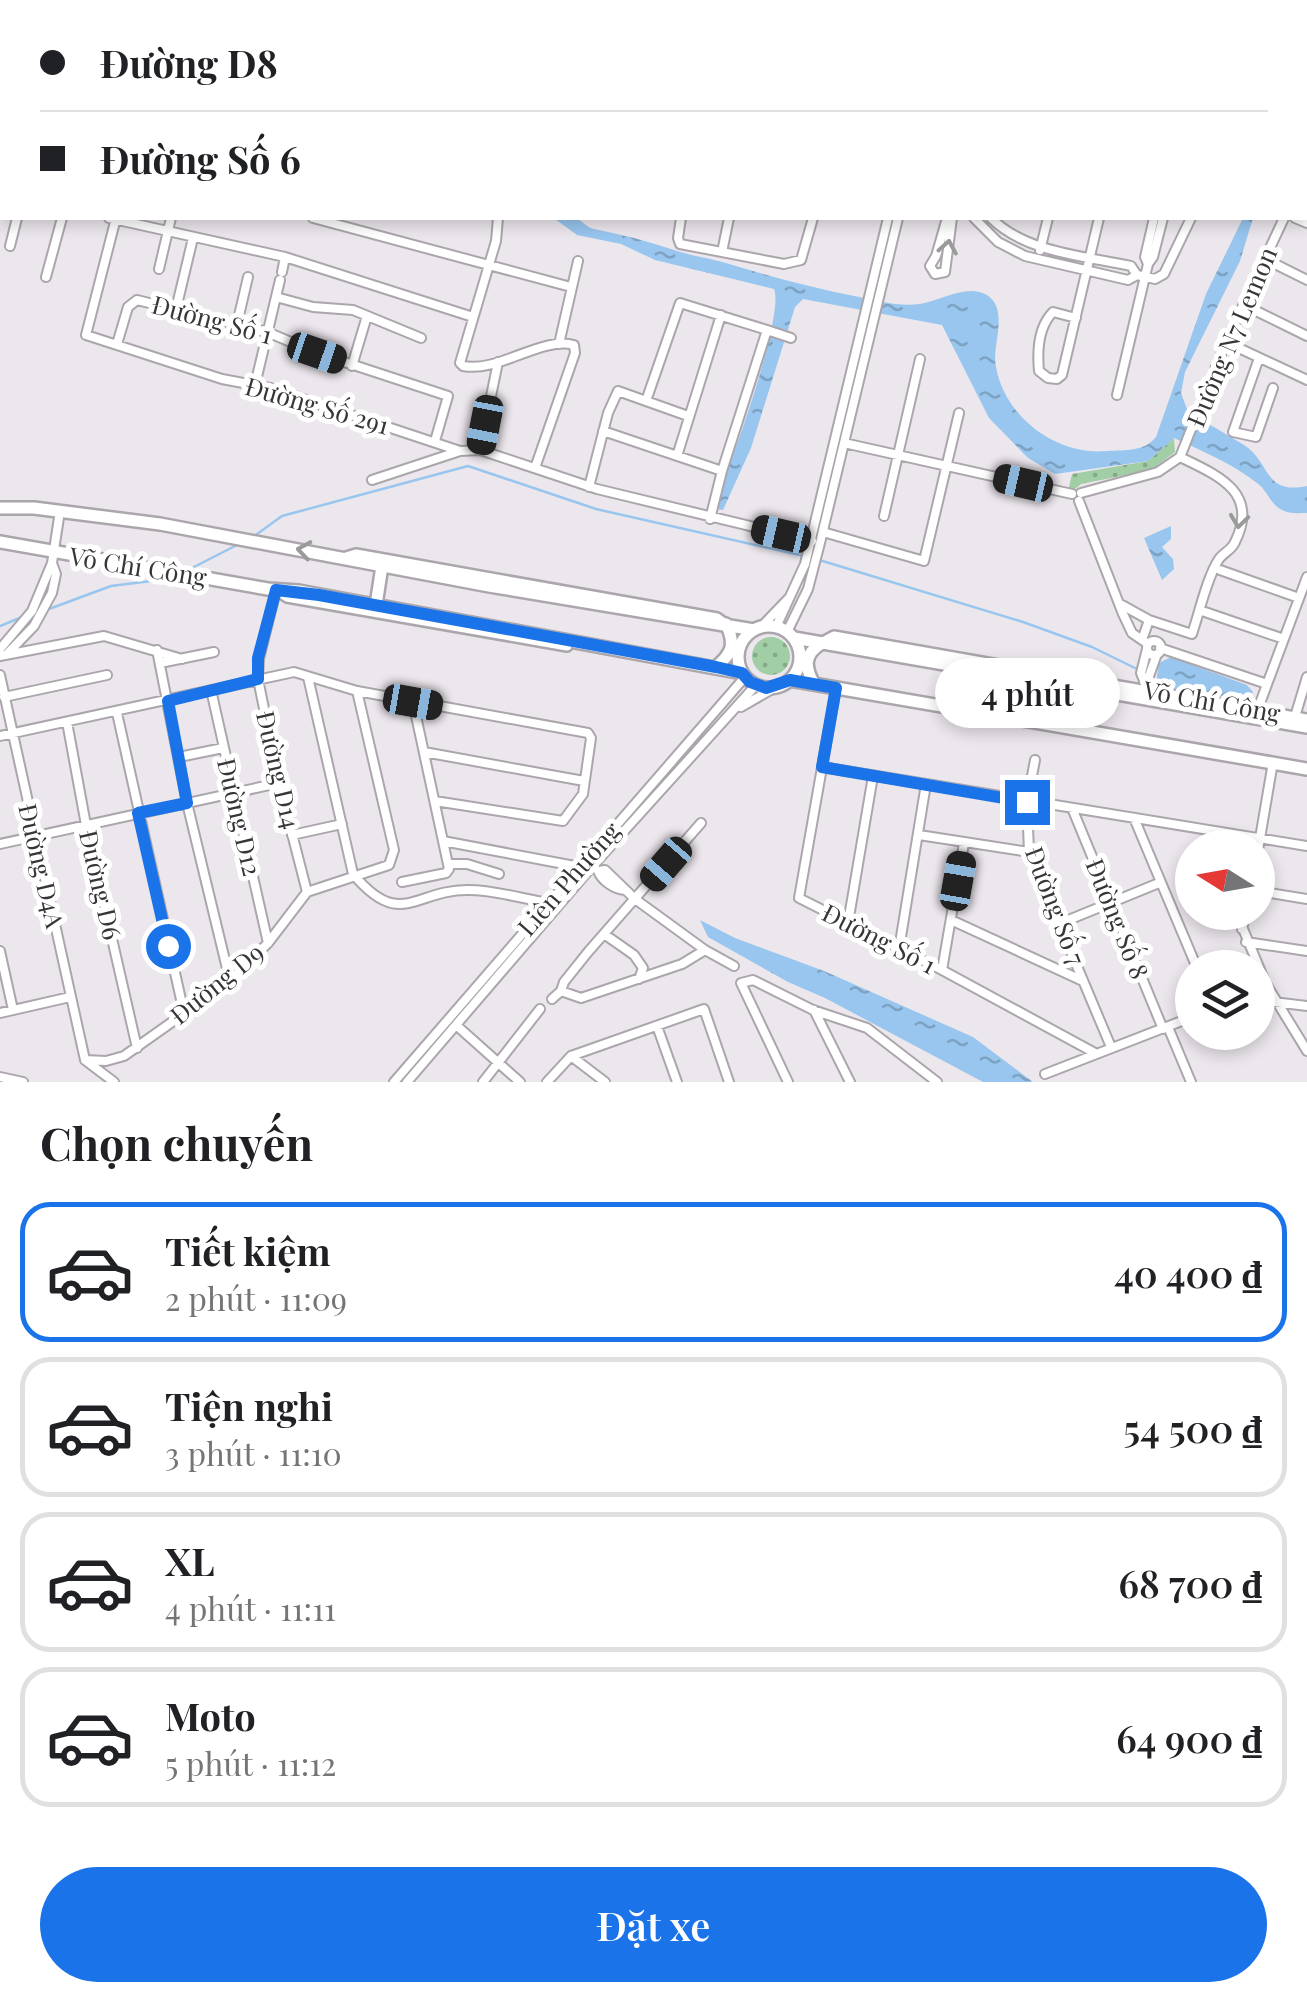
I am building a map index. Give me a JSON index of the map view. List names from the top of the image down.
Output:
{
  "streets": {
    "highway": ["Võ Chí Công"],
    "street": [
      "Đường Số 1",
      "Đường N7 Lemon",
      "Đường Số 291",
      "Đường D14",
      "Đường D12",
      "Đường D4A",
      "Liên Phường",
      "Đường D6",
      "Đường Số 7",
      "Đường Số 8",
      "Đường D9"
    ]
  },
  "crossings": [
    ["Đường Số 1", "Đường Số 291"],
    ["Đường Số 1", "Võ Chí Công"],
    ["Võ Chí Công", "Đường D14"],
    ["Võ Chí Công", "Liên Phường"],
    ["Đường D14", "Đường D9"],
    ["Đường D12", "Đường D9"],
    ["Đường D4A", "Đường D9"],
    ["Đường D6", "Đường D9"]
  ],
  "north": "left",
  "page": {
    "banner": ["Đường D8", "Đường Số 6"],
    "bubble": "4 phút",
    "heading": "Chọn chuyến",
    "list": [
      {
        "name": "Tiết kiệm",
        "note": "2 phút · 11:09",
        "value": "40 400 ₫"
      },
      {
        "name": "Tiện nghi",
        "note": "3 phút · 11:10",
        "value": "54 500 ₫"
      },
      {
        "name": "XL",
        "note": "4 phút · 11:11",
        "value": "68 700 ₫"
      },
      {
        "name": "Moto",
        "note": "5 phút · 11:12",
        "value": "64 900 ₫"
      }
    ],
    "buttons": "Đặt xe"
  }
}
